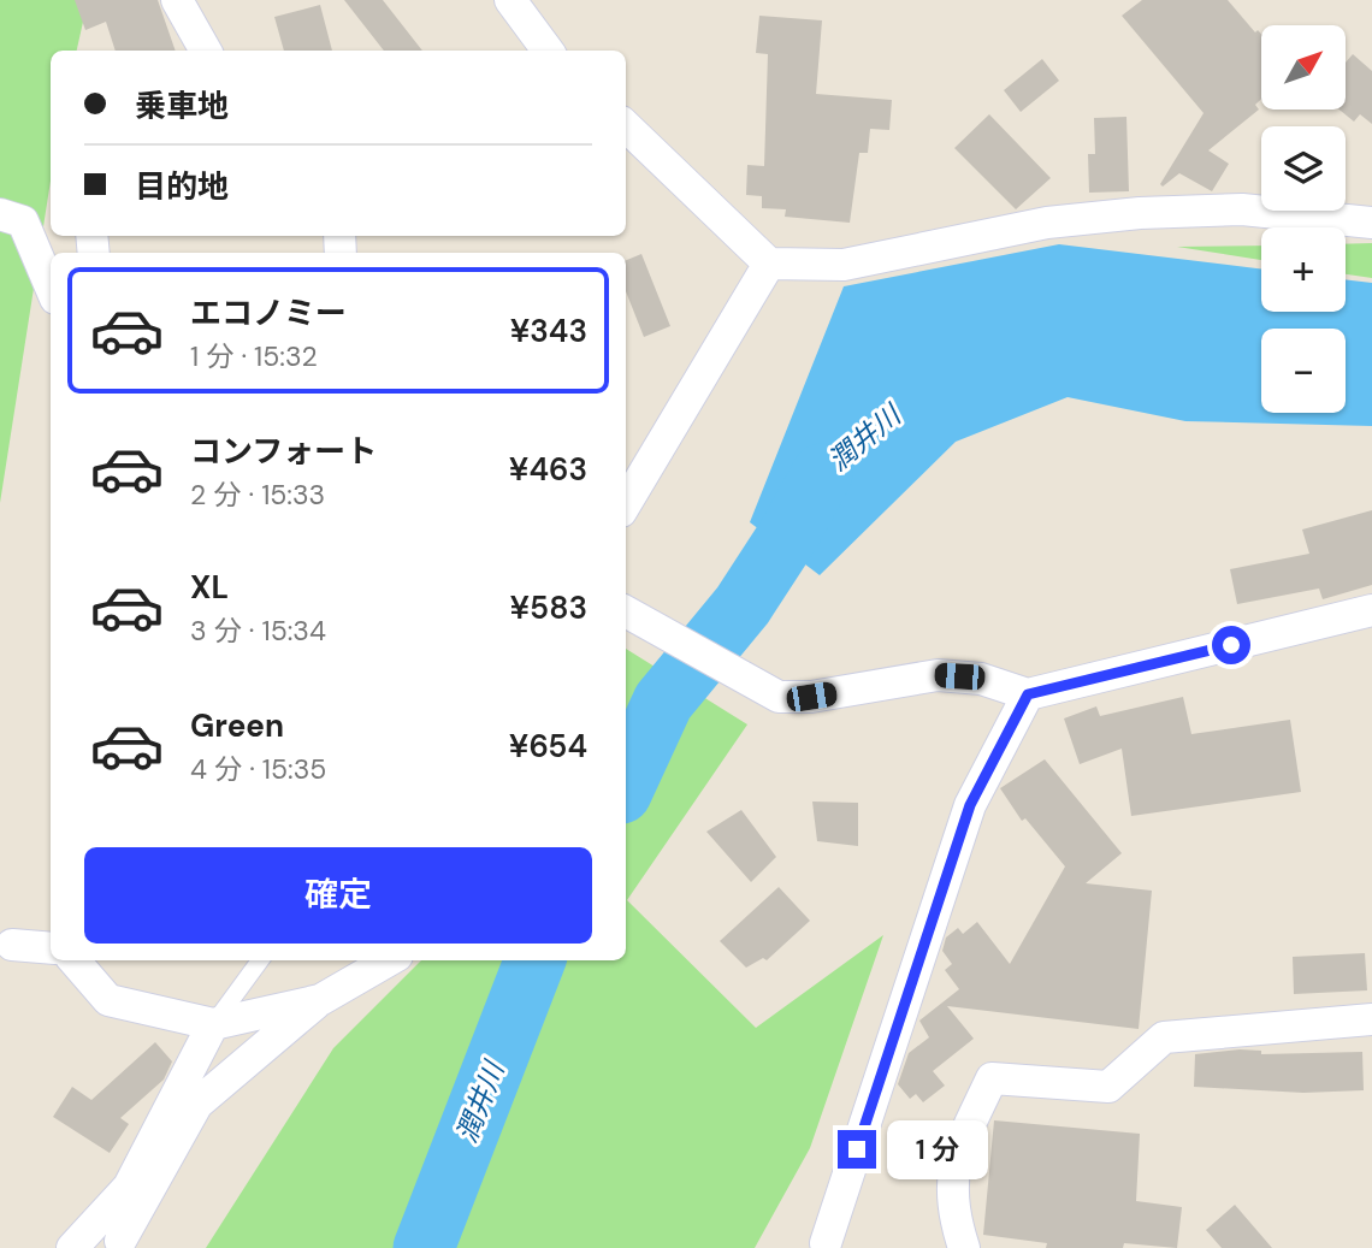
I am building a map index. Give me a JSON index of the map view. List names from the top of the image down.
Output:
{
  "water": ["潤井川"],
  "north": "top right",
  "page": {
    "map_buttons": ["+", "−"],
    "banner": ["乗車地", "目的地"],
    "list": [
      {
        "name": "エコノミー",
        "note": "1 分 · 15:32",
        "value": "¥343"
      },
      {
        "name": "コンフォート",
        "note": "2 分 · 15:33",
        "value": "¥463"
      },
      {
        "name": "XL",
        "note": "3 分 · 15:34",
        "value": "¥583"
      },
      {
        "name": "Green",
        "note": "4 分 · 15:35",
        "value": "¥654"
      }
    ],
    "buttons": "確定",
    "bubble": "1 分"
  }
}
